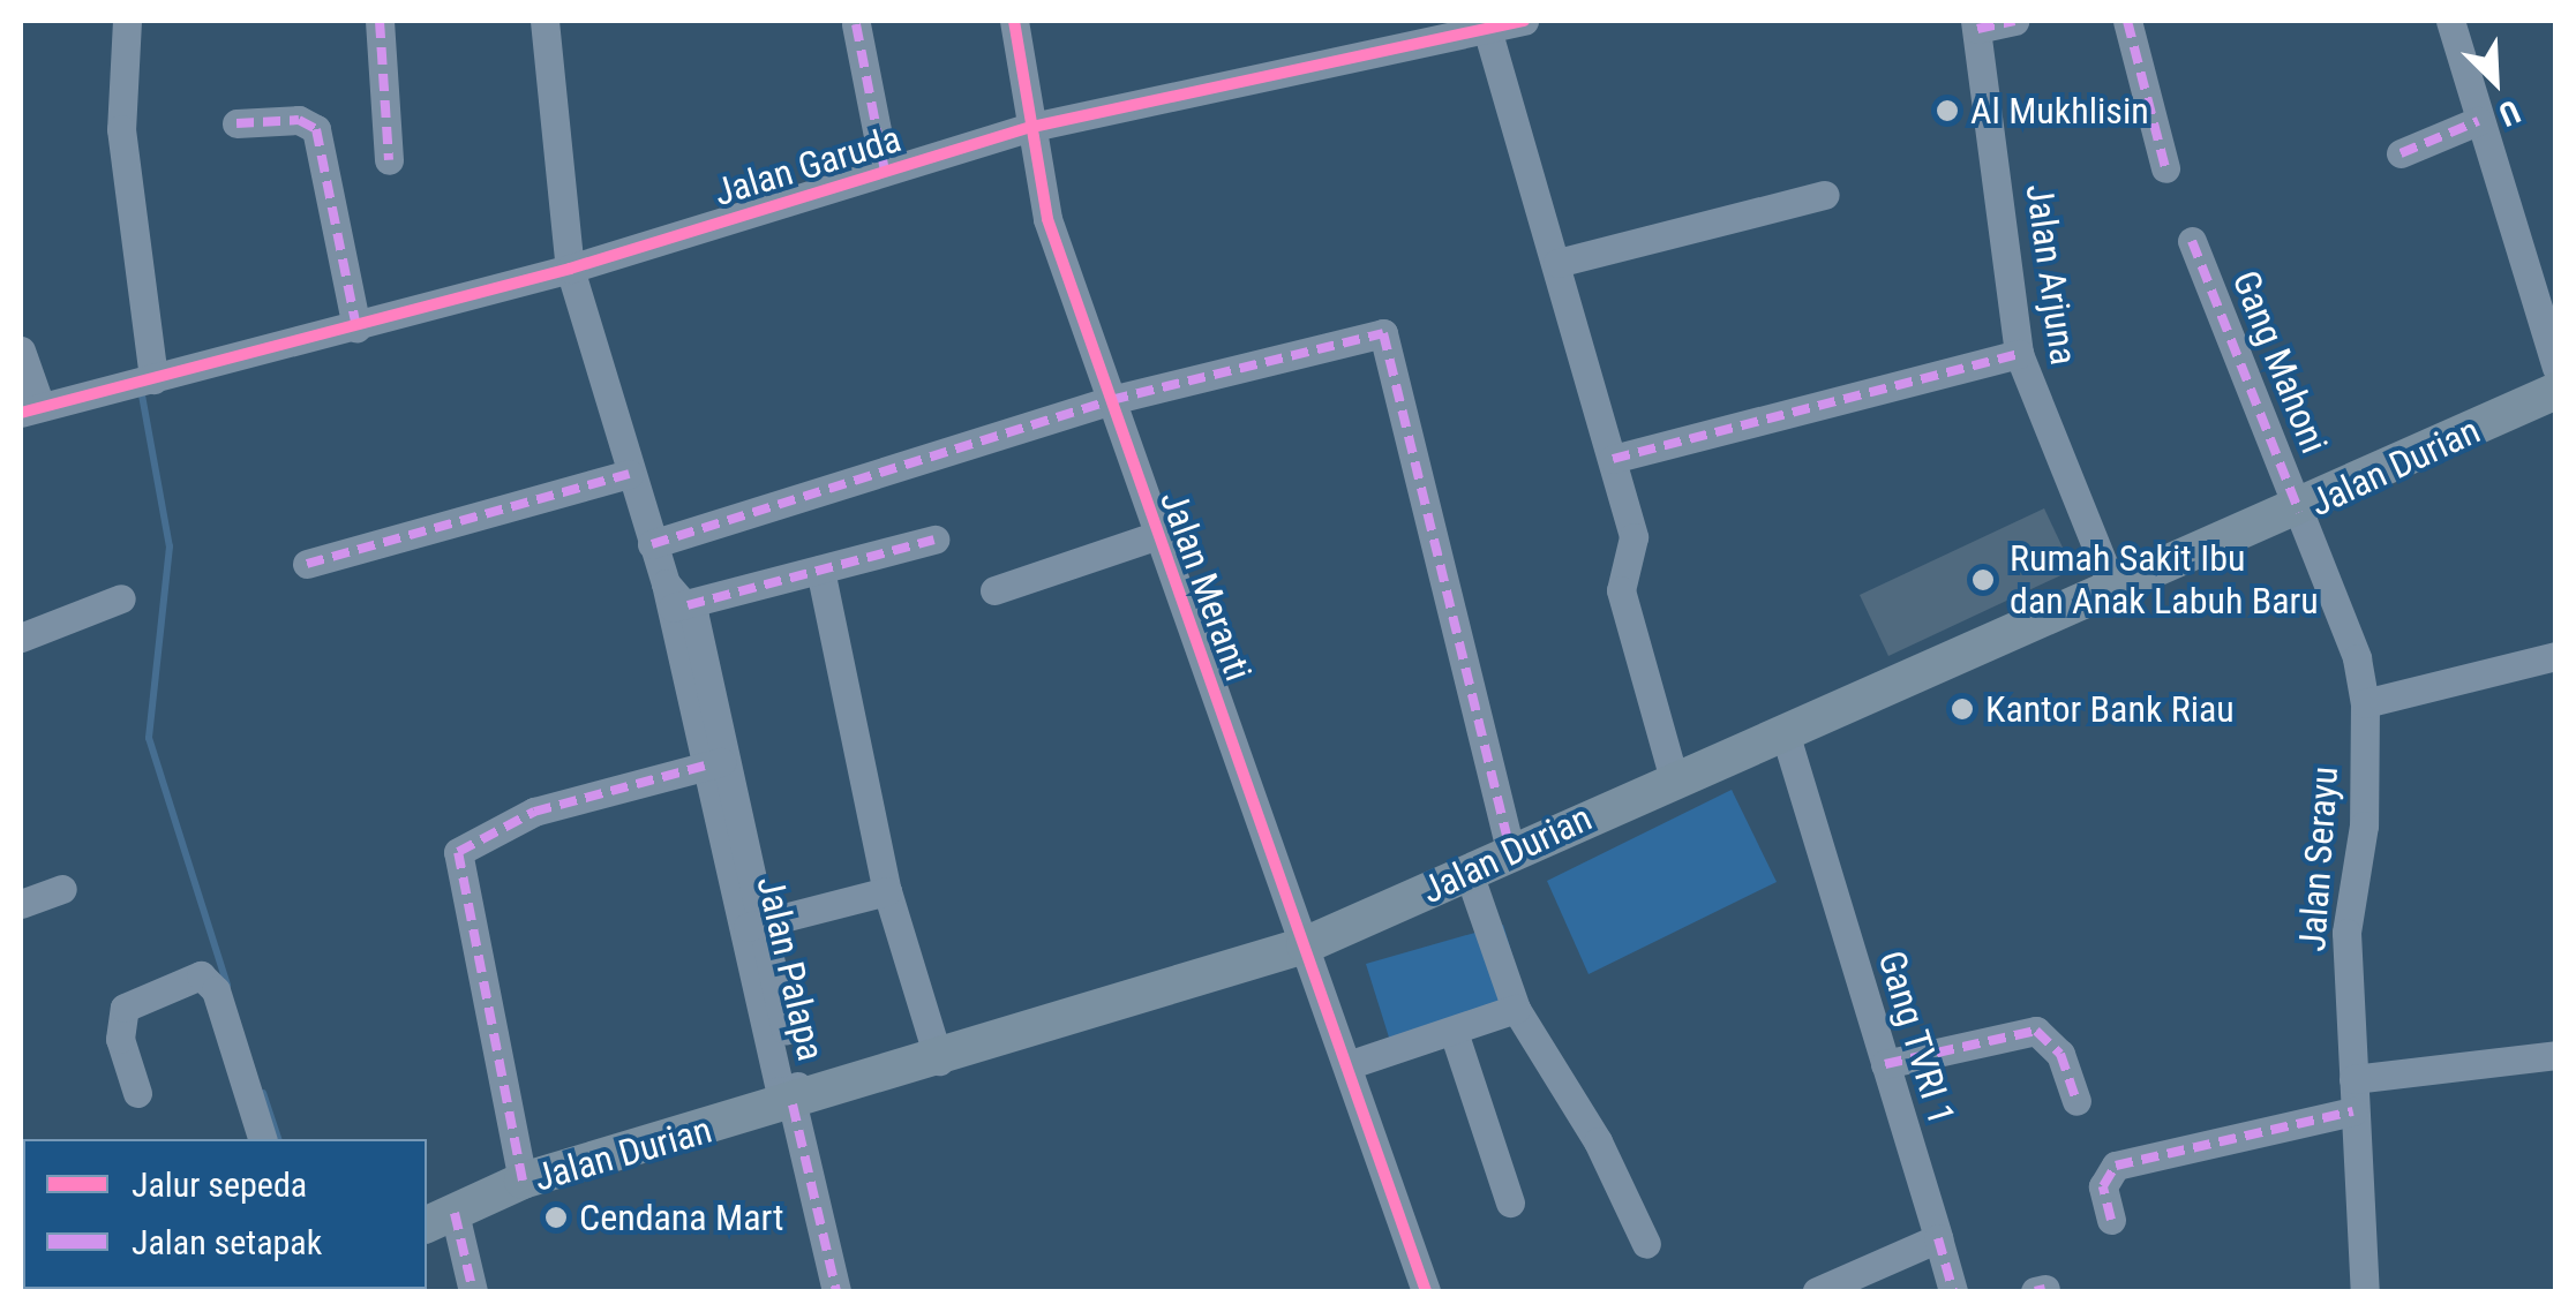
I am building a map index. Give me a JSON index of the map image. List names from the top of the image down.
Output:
{
  "streets": {
    "main road": ["Jalan Durian"],
    "street": [
      "Jalan Garuda",
      "Jalan Arjuna",
      "Gang Mahoni",
      "Jalan Meranti",
      "Jalan Serayu",
      "Jalan Palapa",
      "Gang TVRI 1"
    ]
  },
  "crossings": [
    ["Jalan Garuda", "Jalan Meranti"],
    ["Jalan Garuda", "Jalan Palapa"],
    ["Jalan Arjuna", "Jalan Durian"],
    ["Gang Mahoni", "Jalan Durian"],
    ["Gang Mahoni", "Jalan Serayu"],
    ["Jalan Durian", "Jalan Meranti"],
    ["Jalan Durian", "Jalan Serayu"],
    ["Jalan Durian", "Jalan Palapa"],
    ["Jalan Durian", "Gang TVRI 1"]
  ],
  "places": [
    "Al Mukhlisin",
    "Rumah Sakit Ibu dan Anak Labuh Baru",
    "Kantor Bank Riau",
    "Cendana Mart"
  ],
  "legend": ["Jalur sepeda", "Jalan setapak"],
  "north": "bottom right"
}
